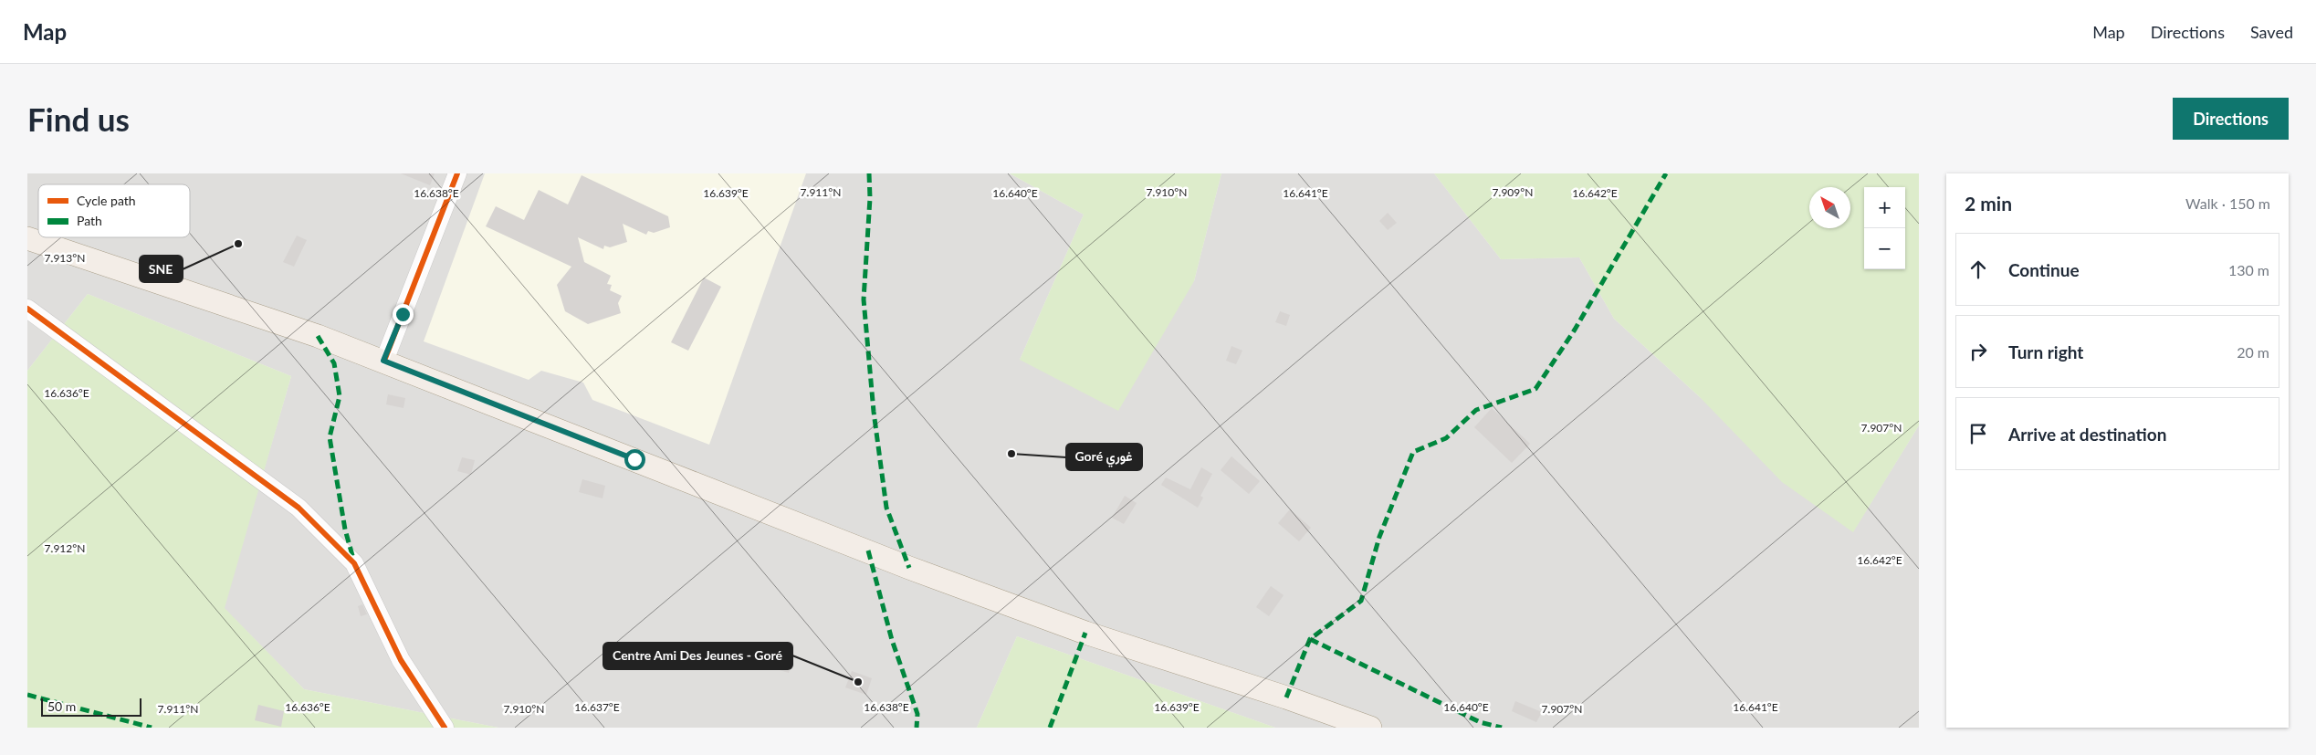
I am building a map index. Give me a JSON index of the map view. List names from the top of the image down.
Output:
{
  "places": ["SNE", "Goré غوري", "Centre Ami Des Jeunes - Goré"],
  "legend": ["Cycle path", "Path"],
  "scale_bar": "50 m",
  "north": "top left",
  "page": {
    "header": "Map",
    "nav": ["Map", "Directions", "Saved"],
    "buttons": "Directions",
    "title": "Find us",
    "heading": ["2 min", "Walk · 150 m"],
    "map_buttons": ["+", "−"],
    "list": [
      ["Continue", "130 m"],
      ["Turn right", "20 m"],
      "Arrive at destination"
    ],
    "scale": "50 m"
  },
  "coordinates": [
    "7.911°N",
    "7.910°N",
    "7.909°N",
    "16.638°E",
    "16.639°E",
    "16.640°E",
    "16.642°E",
    "16.641°E",
    "7.913°N",
    "16.636°E",
    "7.907°N",
    "7.912°N",
    "16.637°E"
  ]
}
